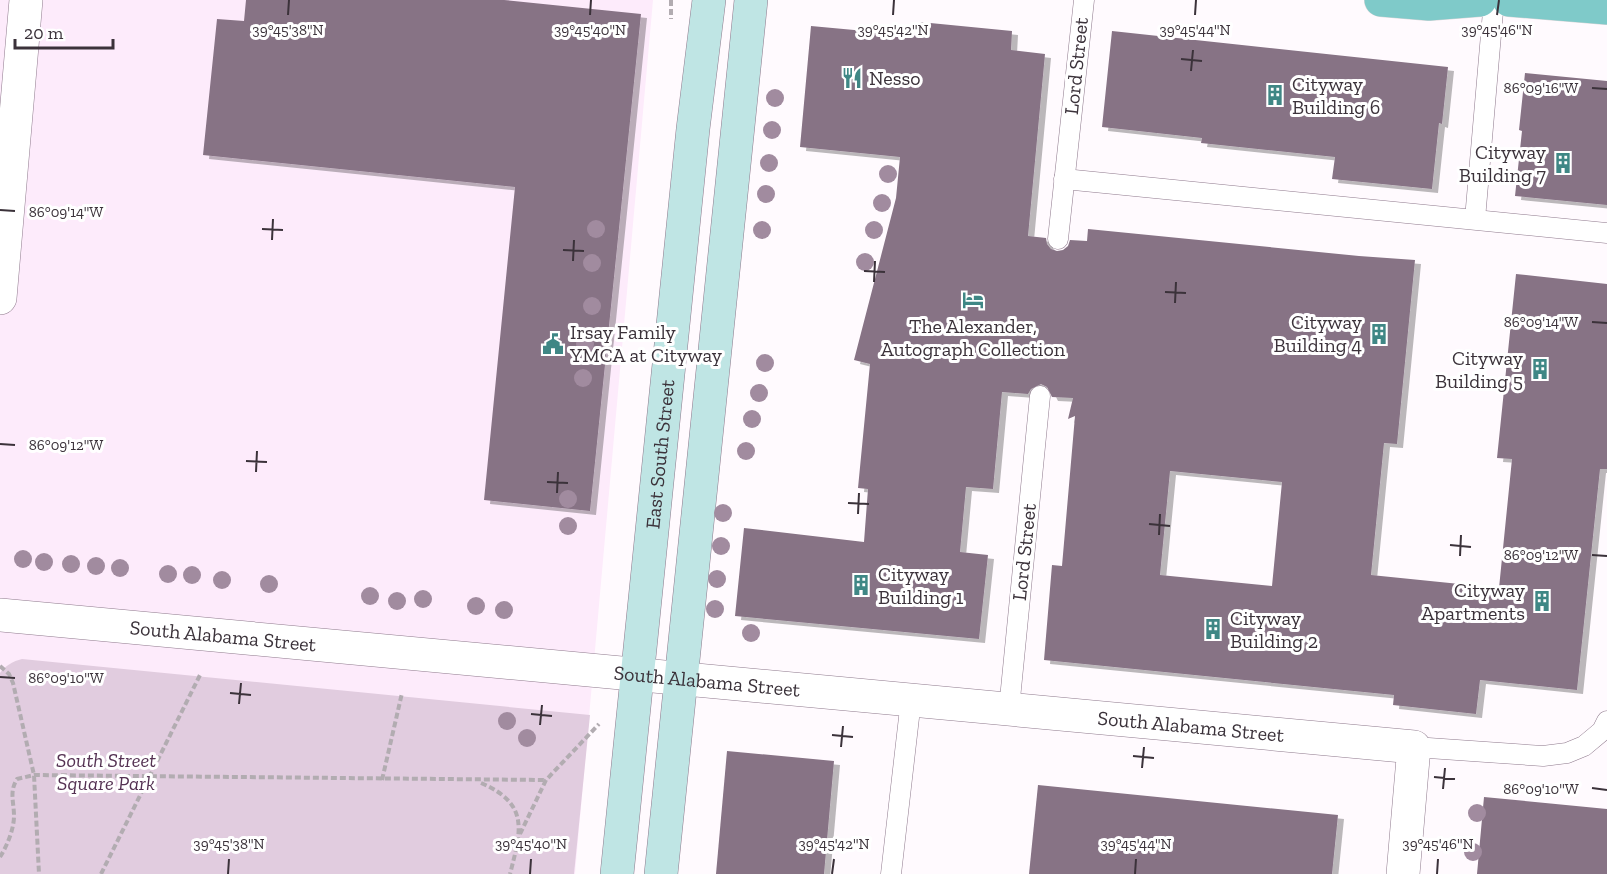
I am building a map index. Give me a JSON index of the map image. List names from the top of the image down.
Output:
{
  "streets": {
    "main road": ["East South Street"],
    "street": ["South Alabama Street"],
    "lane": ["Lord Street"]
  },
  "crossings": [
    ["Lord Street", "South Alabama Street"],
    ["East South Street", "South Alabama Street"]
  ],
  "parks": ["South Street Square Park"],
  "places": {
    "restaurant": ["Nesso"],
    "building": [
      "Cityway Building 6",
      "Cityway Building 7",
      "Cityway Building 4",
      "Cityway Building 5",
      "Cityway Building 1",
      "Cityway Apartments",
      "Cityway Building 2"
    ],
    "hotel": ["The Alexander, Autograph Collection"],
    "public building": ["Irsay Family YMCA at Cityway"]
  },
  "scale_bar": "20 m",
  "coordinates": [
    "39°45'38\"N",
    "39°45'40\"N",
    "39°45'42\"N",
    "39°45'44\"N",
    "39°45'46\"N",
    "86°09'16\"W",
    "86°09'14\"W",
    "86°09'12\"W",
    "86°09'10\"W"
  ]
}
